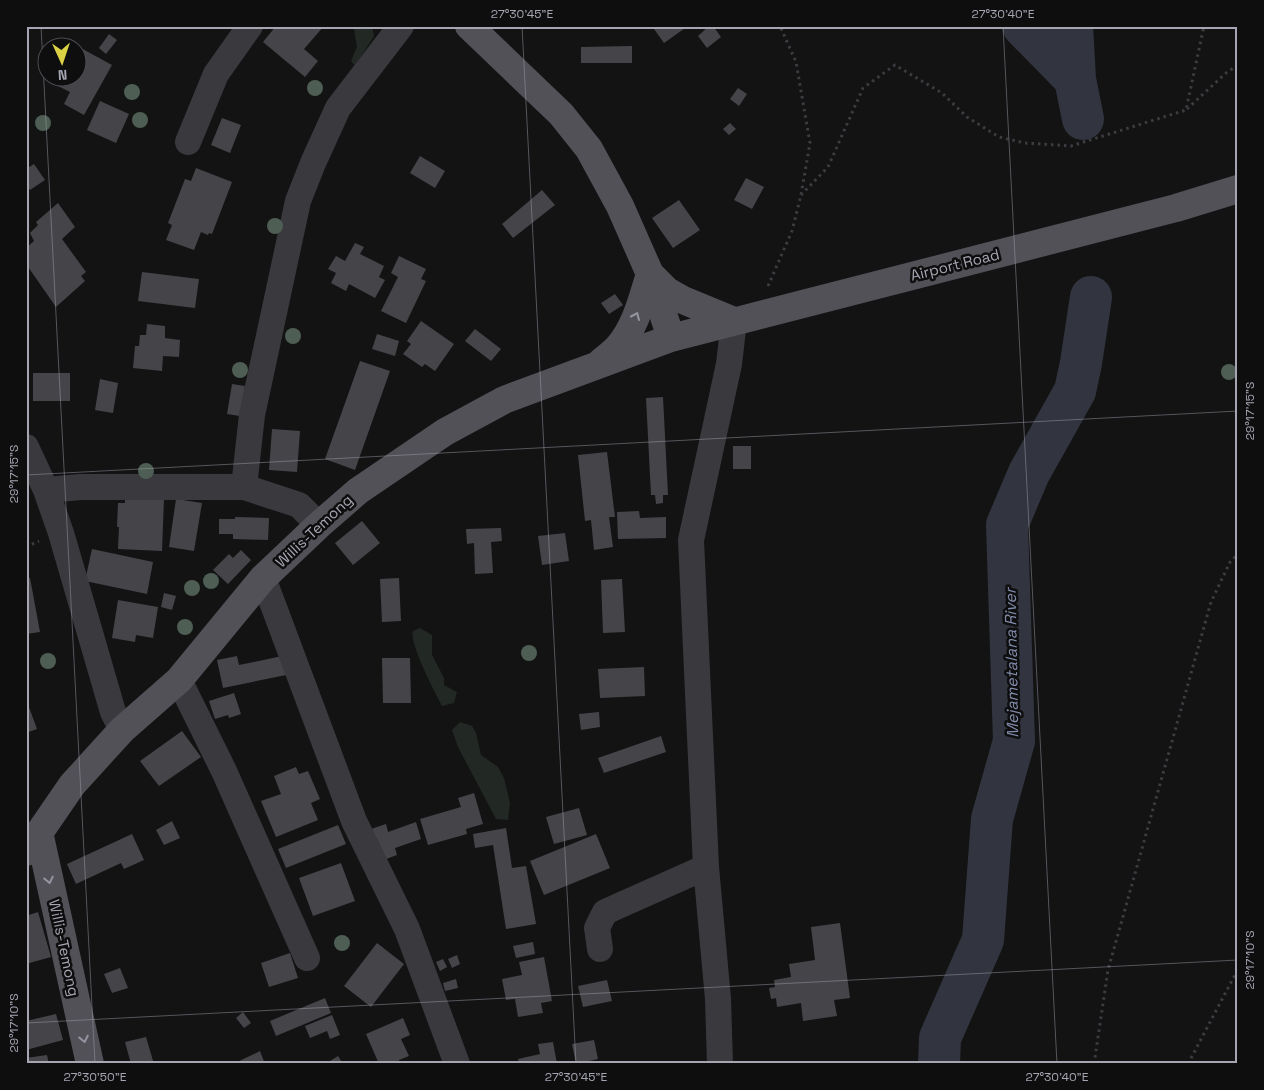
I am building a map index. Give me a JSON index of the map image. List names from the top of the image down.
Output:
{
  "streets": {
    "main road": ["Airport Road", "Willis-Temong"]
  },
  "crossings": [
    ["Airport Road", "Willis-Temong"]
  ],
  "water": ["Mejametalana River"],
  "north": "bottom",
  "coordinates": [
    "27°30'45\"E",
    "27°30'40\"E",
    "29°17'15\"S",
    "29°17'10\"S",
    "27°30'50\"E"
  ]
}
